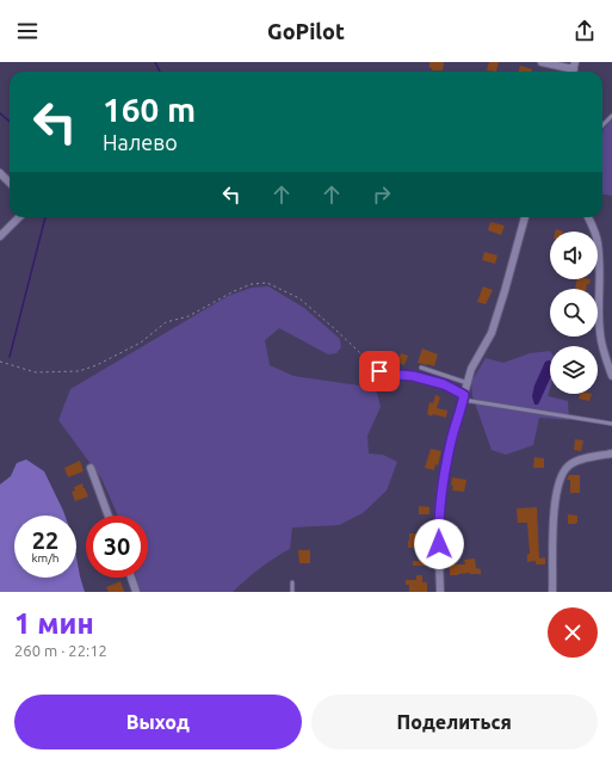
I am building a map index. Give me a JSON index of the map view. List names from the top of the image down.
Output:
{
  "page": {
    "header": "GoPilot",
    "turn": ["160 m", "Налево"],
    "speed": "22 km/h",
    "limit": "30",
    "heading": ["1 мин", "260 m · 22:12"],
    "buttons": ["Выход", "Поделиться"]
  }
}
